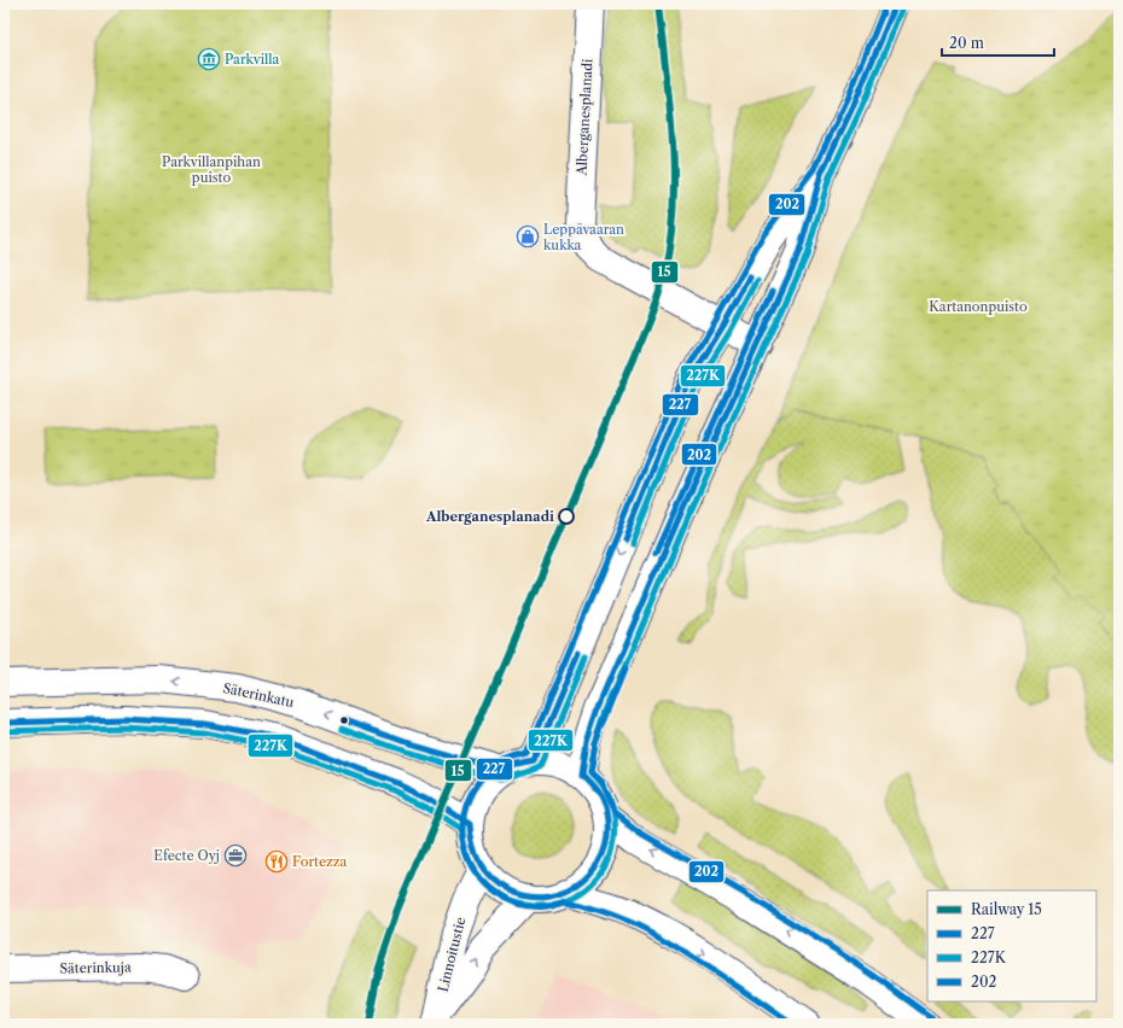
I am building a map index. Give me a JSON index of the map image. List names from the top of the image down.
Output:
{
  "streets": {
    "street": [
      "Alberganesplanadi",
      "Säterinkatu",
      "Linnoitustie",
      "Säterinkuja"
    ]
  },
  "crossings": [
    ["Säterinkatu", "Linnoitustie"]
  ],
  "parks": ["Parkvillanpihan puisto", "Kartanonpuisto"],
  "places": {
    "museum": ["Parkvilla"],
    "shop": ["Leppävaaran kukka"],
    "other": ["Alberganesplanadi"],
    "office": ["Efecte Oyj"],
    "restaurant": ["Fortezza"]
  },
  "lines": [
    "rail line 15",
    "transit line 227",
    "transit line 202",
    "transit line 227K"
  ],
  "legend": [
    "Railway 15",
    "227",
    "227K",
    "202"
  ],
  "scale_bar": "20 m"
}
